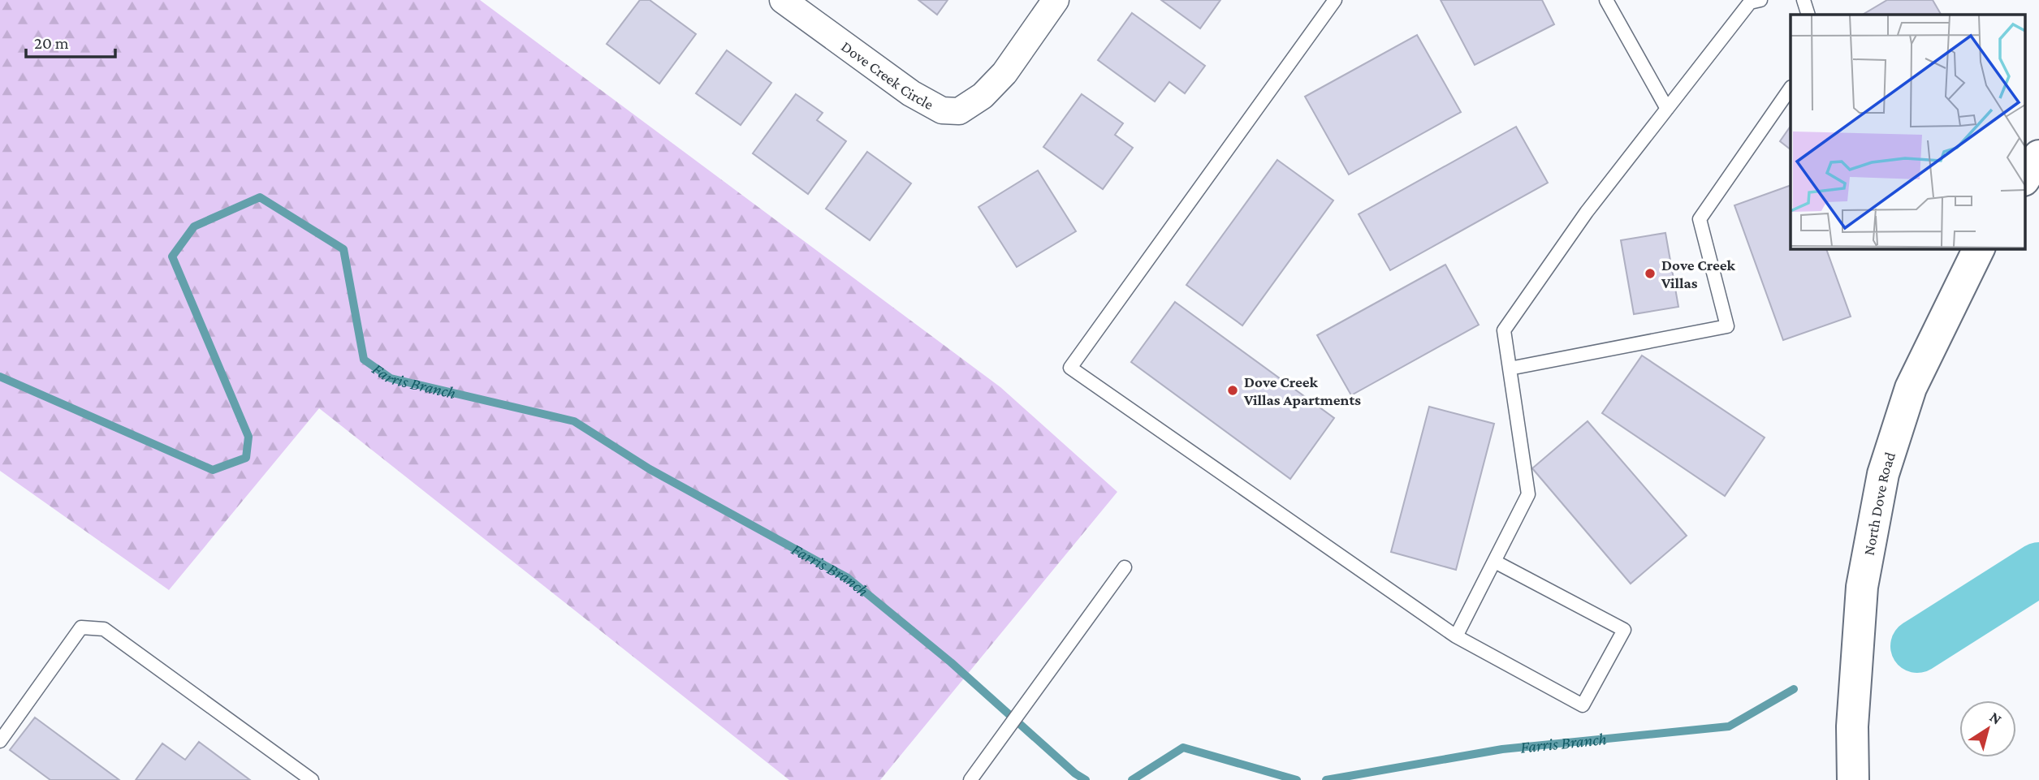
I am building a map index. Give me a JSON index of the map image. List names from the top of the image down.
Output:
{
  "streets": {
    "street": ["Dove Creek Circle", "North Dove Road"]
  },
  "water": ["Farris Branch"],
  "places": ["Dove Creek Villas", "Dove Creek Villas Apartments"],
  "scale_bar": "20 m",
  "north": "top right"
}
